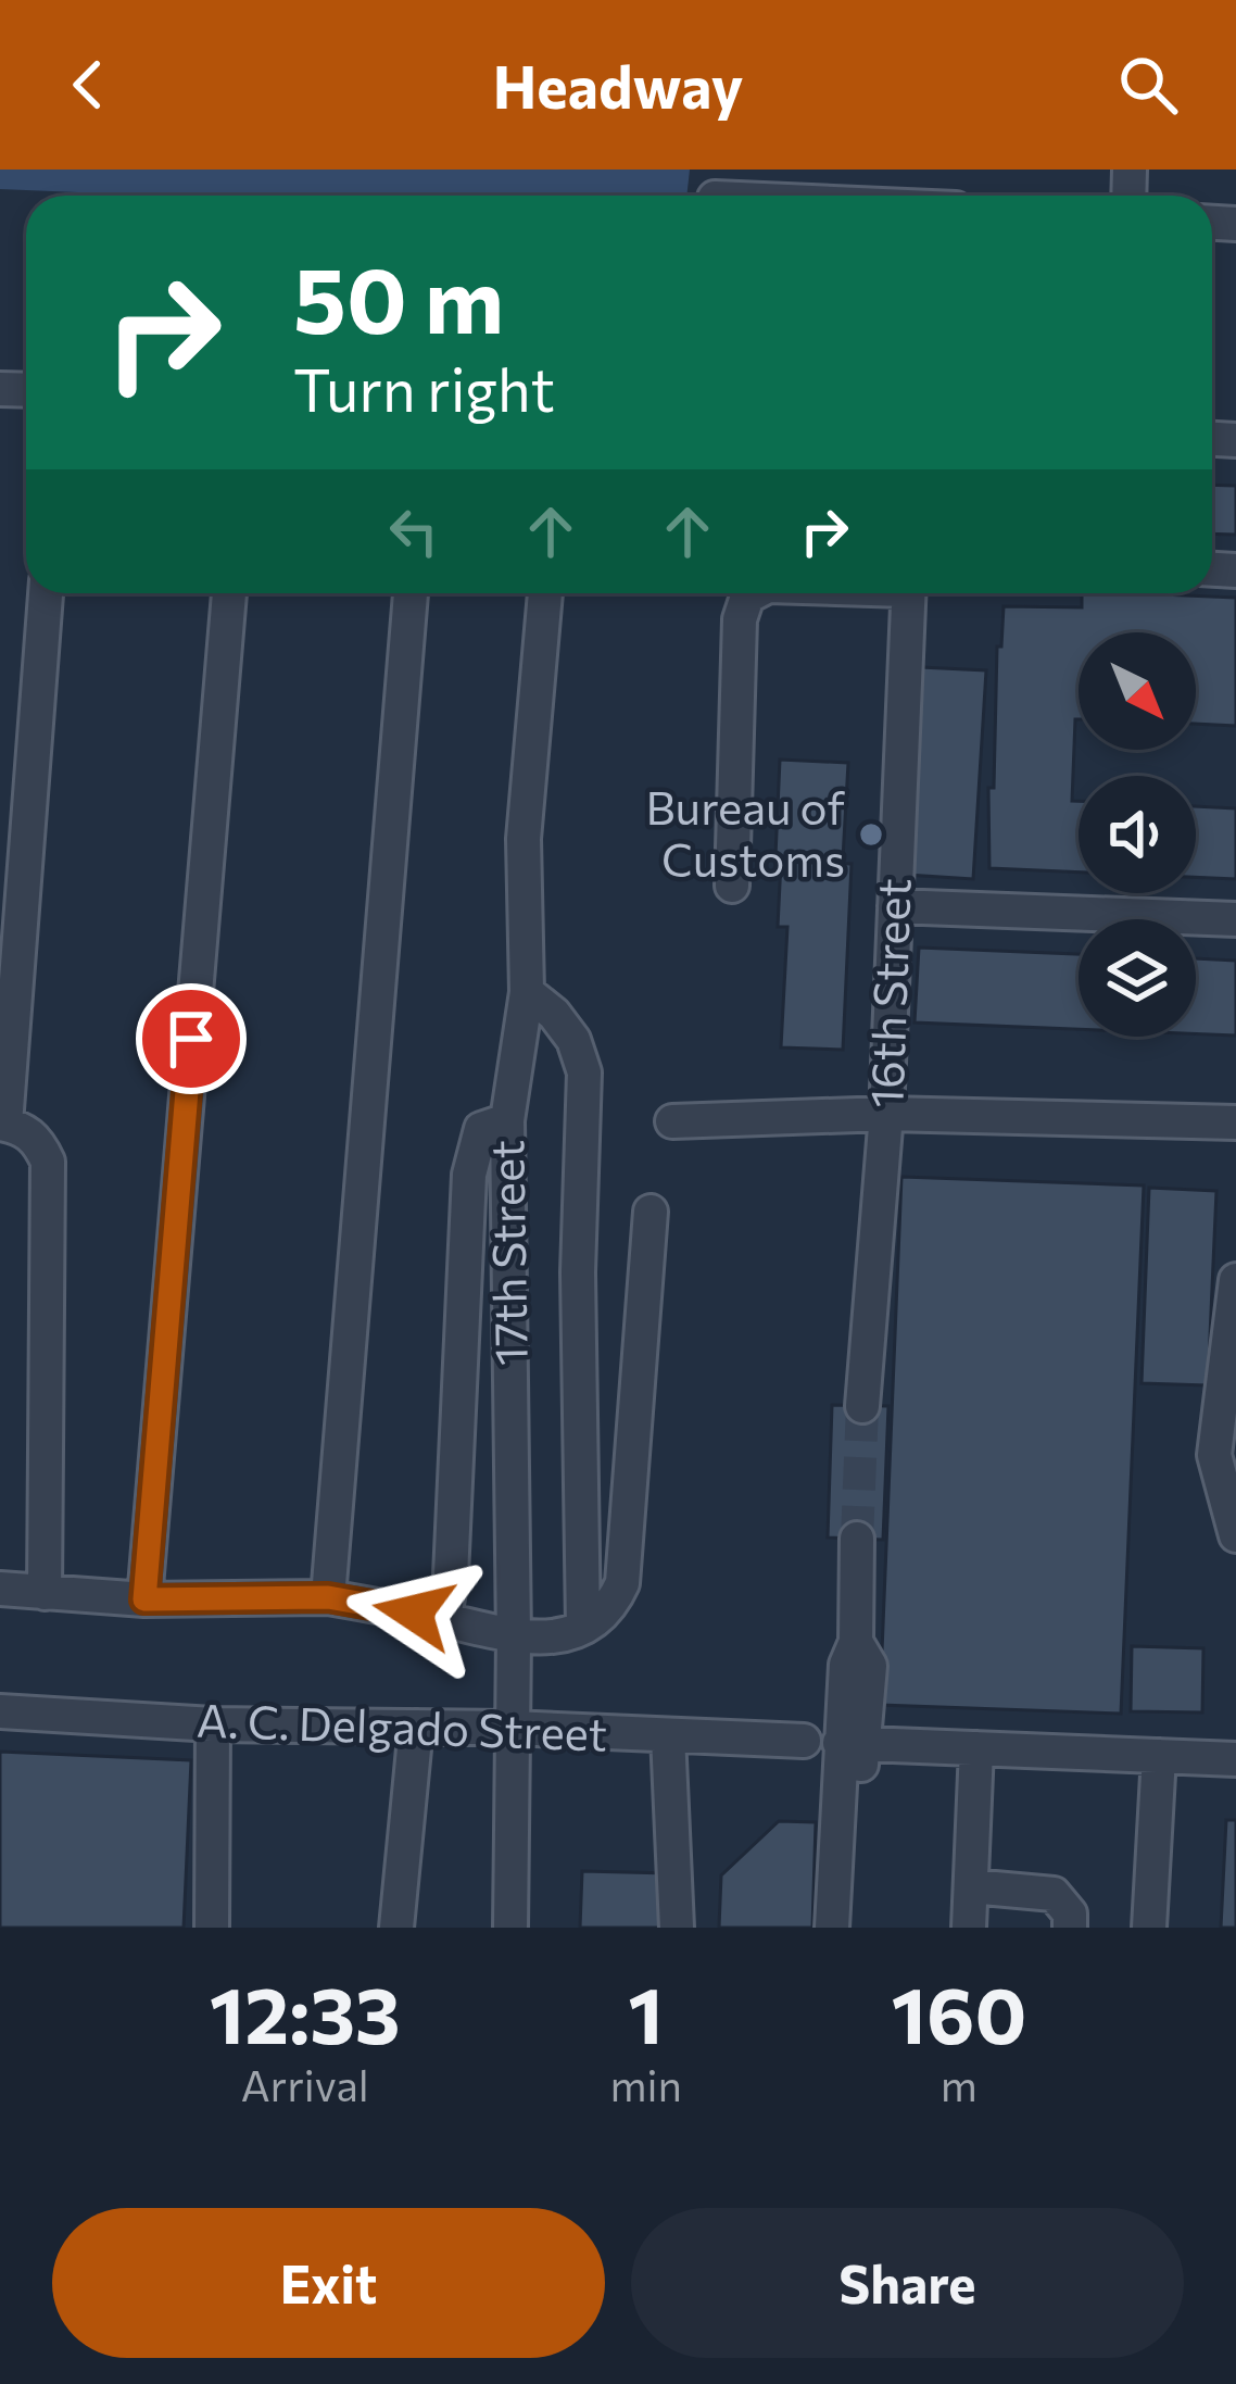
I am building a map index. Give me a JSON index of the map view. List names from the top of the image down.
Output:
{
  "streets": {
    "street": ["16th Street", "17th Street", "A. C. Delgado Street"]
  },
  "crossings": [
    ["17th Street", "A. C. Delgado Street"]
  ],
  "places": ["Bureau of Customs"],
  "north": "bottom right",
  "page": {
    "header": "Headway",
    "turn": ["50 m", "Turn right"],
    "eta": [
      "12:33",
      "Arrival",
      "1",
      "min",
      "160",
      "m"
    ],
    "buttons": ["Exit", "Share"]
  }
}
